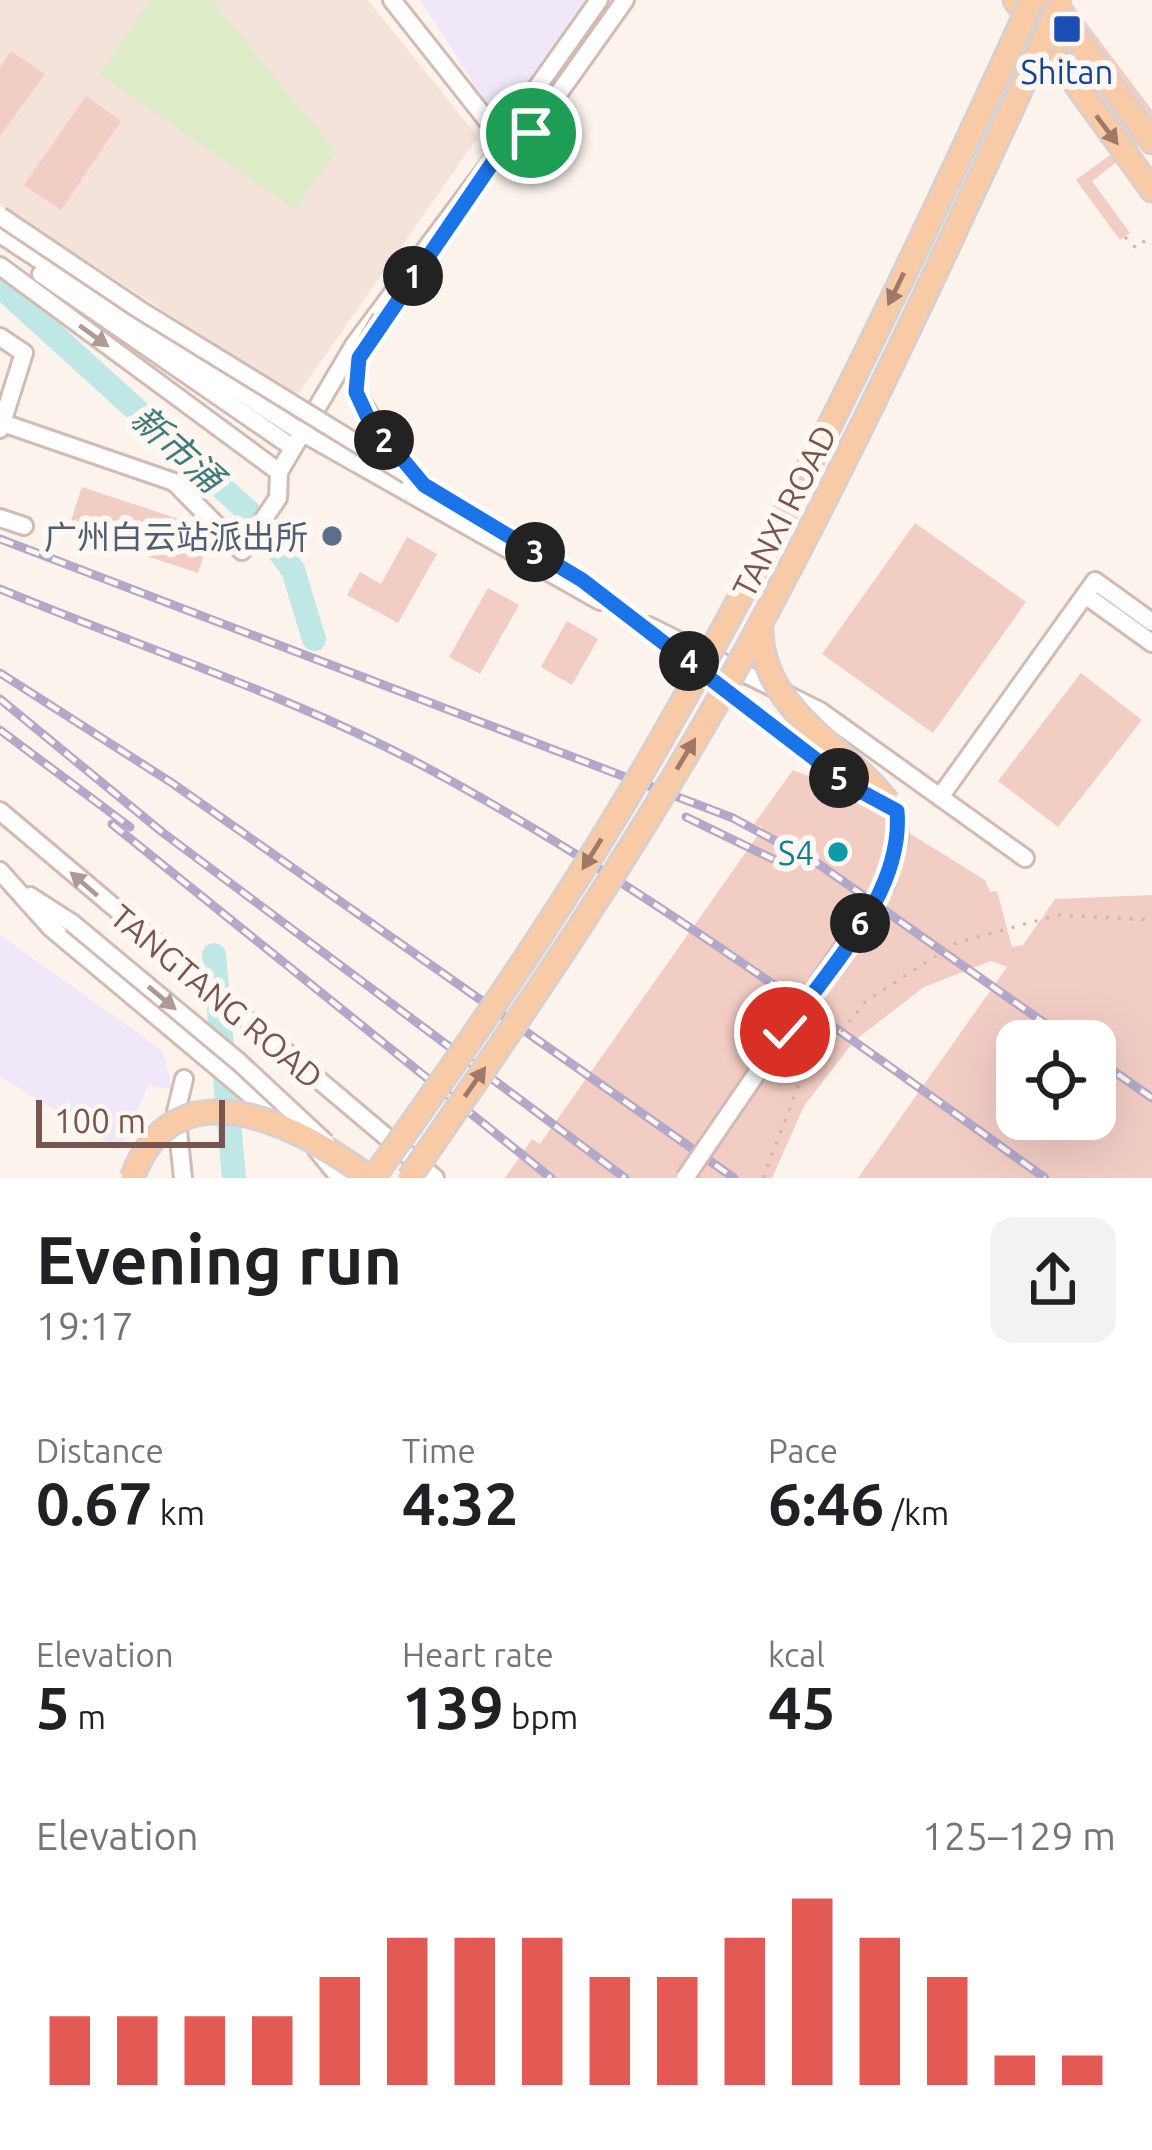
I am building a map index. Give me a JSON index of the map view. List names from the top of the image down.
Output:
{
  "streets": {
    "main road": ["TANXI ROAD"],
    "street": ["TANGTANG ROAD"]
  },
  "crossings": [
    ["TANXI ROAD", "TANGTANG ROAD"]
  ],
  "water": ["新市涌"],
  "places": {
    "transit": ["Shitan"],
    "other": ["广州白云站派出所", "S4"]
  },
  "scale_bar": "100 m",
  "page": {
    "pins": [
      "1",
      "2",
      "3",
      "4",
      "5",
      "6"
    ],
    "scale": "100 m",
    "heading": ["Evening run", "19:17"],
    "stats": [
      ["Distance", "0.67 km"],
      ["Time", "4:32"],
      ["Pace", "6:46 /km"],
      ["Elevation", "5 m"],
      ["Heart rate", "139 bpm"],
      ["kcal", "45"]
    ],
    "chart": ["Elevation", "125–129 m"]
  }
}
